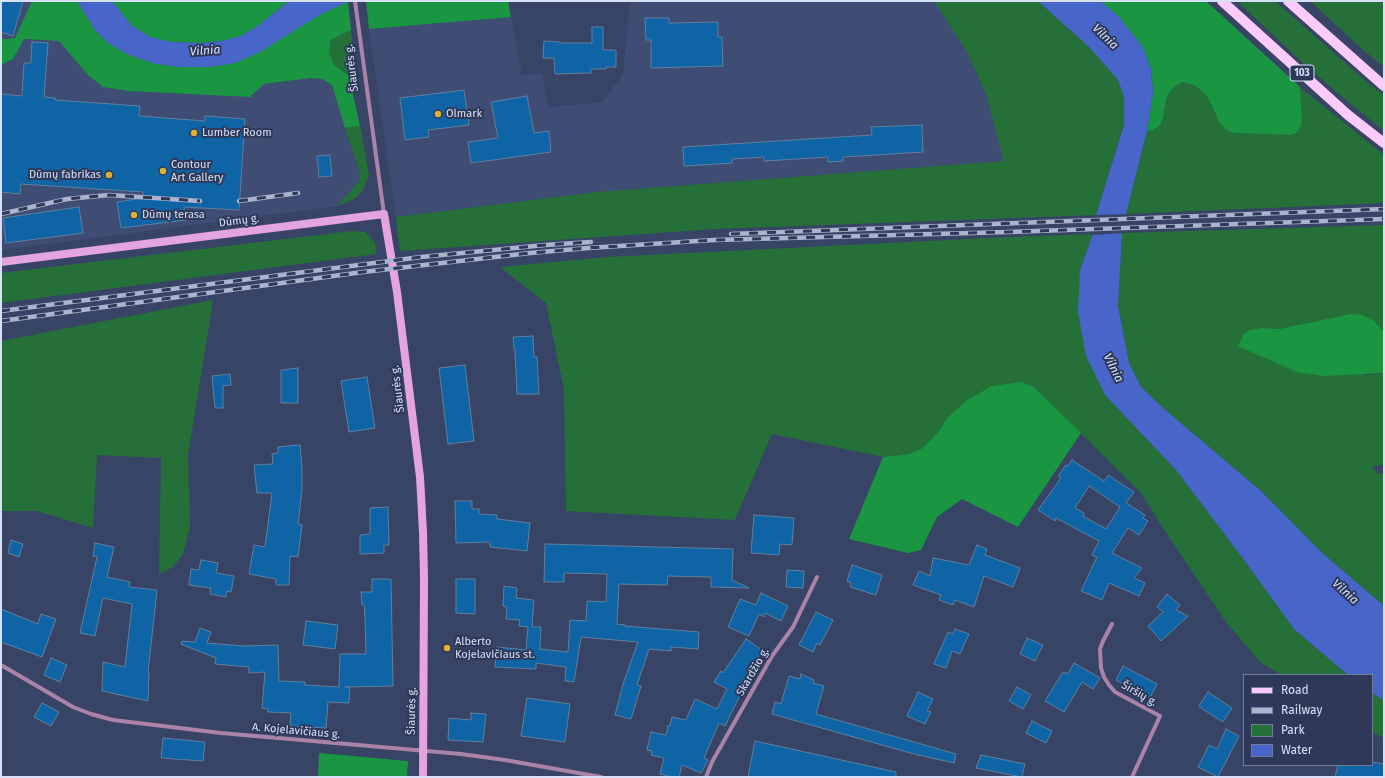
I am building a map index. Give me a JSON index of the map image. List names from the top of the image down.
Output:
{
  "streets": {
    "main road": ["Šiaurės g.", "103", "Dūmų g."],
    "street": ["Skardžio g.", "Širšių g.", "A. Kojelavičiaus g."]
  },
  "crossings": [
    ["Šiaurės g.", "Dūmų g."],
    ["Šiaurės g.", "A. Kojelavičiaus g."]
  ],
  "water": ["Vilnia"],
  "places": [
    "Olmark",
    "Lumber Room",
    "Contour Art Gallery",
    "Dūmų fabrikas",
    "Dūmų terasa",
    "Alberto Kojelavičiaus st."
  ],
  "legend": [
    "Road",
    "Railway",
    "Park",
    "Water"
  ]
}
